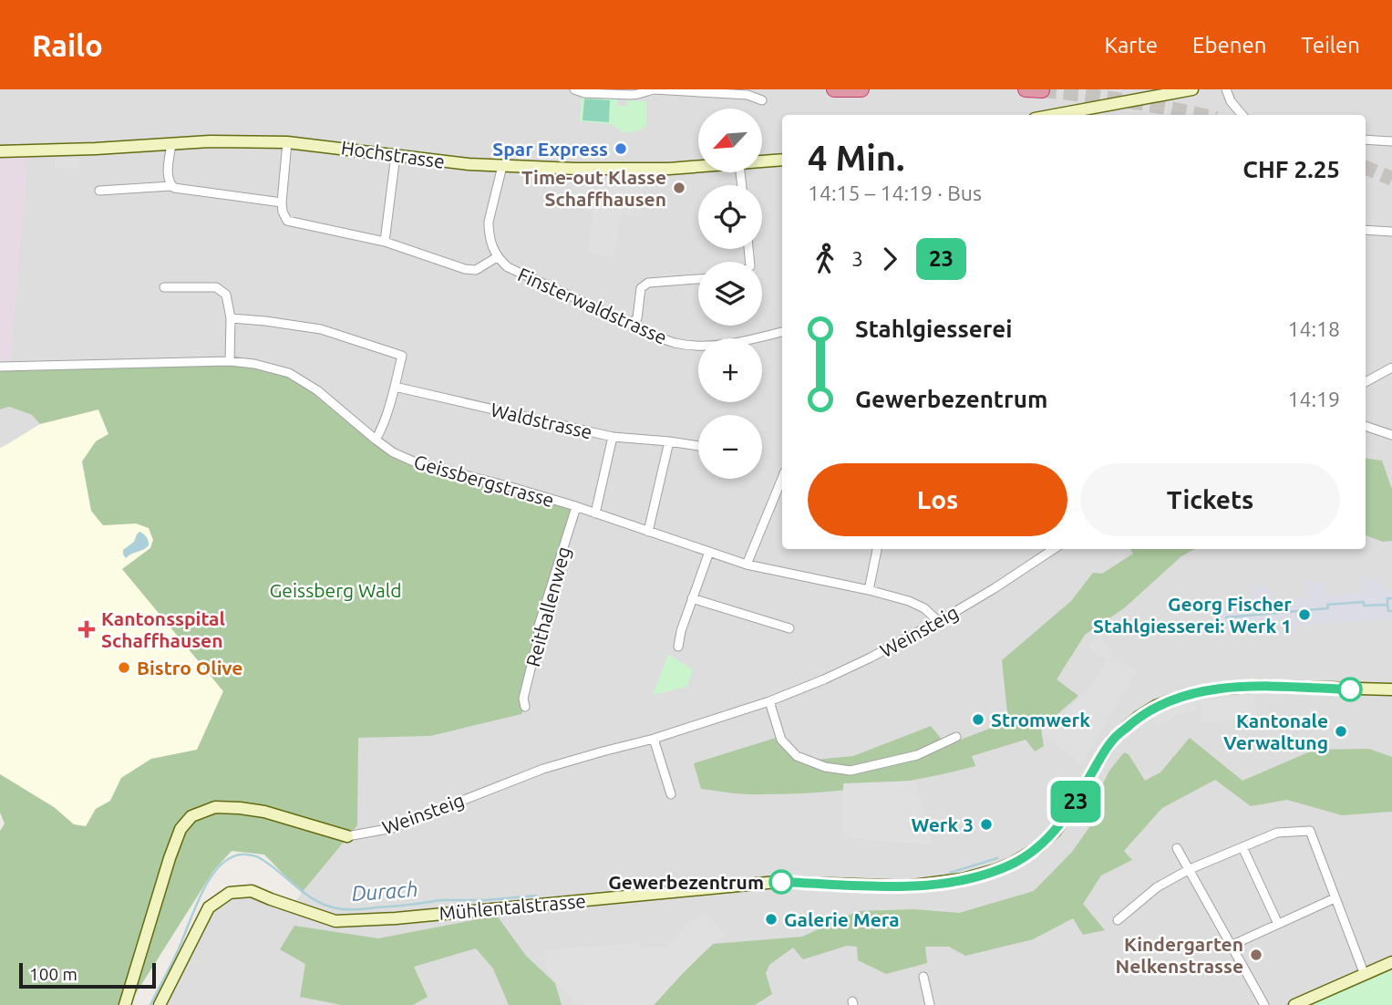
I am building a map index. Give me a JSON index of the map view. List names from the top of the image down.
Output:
{
  "streets": {
    "street": [
      "Hochstrasse",
      "Finsterwaldstrasse",
      "Waldstrasse",
      "Geissbergstrasse",
      "Reithallenweg",
      "Weinsteig",
      "Mühlentalstrasse"
    ]
  },
  "crossings": [
    ["Hochstrasse", "Finsterwaldstrasse"],
    ["Waldstrasse", "Geissbergstrasse"],
    ["Geissbergstrasse", "Reithallenweg"],
    ["Geissbergstrasse", "Weinsteig"]
  ],
  "water": ["Durach"],
  "parks": ["Geissberg Wald"],
  "places": {
    "other": [
      "Spar Express",
      "Time-out Klasse Schaffhausen",
      "Georg Fischer Stahlgiesserei: Werk 1",
      "Bistro Olive",
      "Stromwerk",
      "Kantonale Verwaltung",
      "Werk 3",
      "Gewerbezentrum",
      "Galerie Mera",
      "Kindergarten Nelkenstrasse"
    ],
    "health": ["Kantonsspital Schaffhausen"]
  },
  "lines": ["bus line 23"],
  "scale_bar": "100 m",
  "north": "bottom left",
  "page": {
    "header": "Railo",
    "nav": ["Karte", "Ebenen", "Teilen"],
    "on_map": "23",
    "map_buttons": ["+", "−"],
    "heading": ["4 Min.", "14:15 – 14:19 · Bus", "CHF 2.25"],
    "legs": ["3", "23"],
    "list": [
      {
        "name": "Stahlgiesserei",
        "value": "14:18"
      },
      {
        "name": "Gewerbezentrum",
        "value": "14:19"
      }
    ],
    "buttons": ["Los", "Tickets"],
    "scale": "100 m"
  }
}
